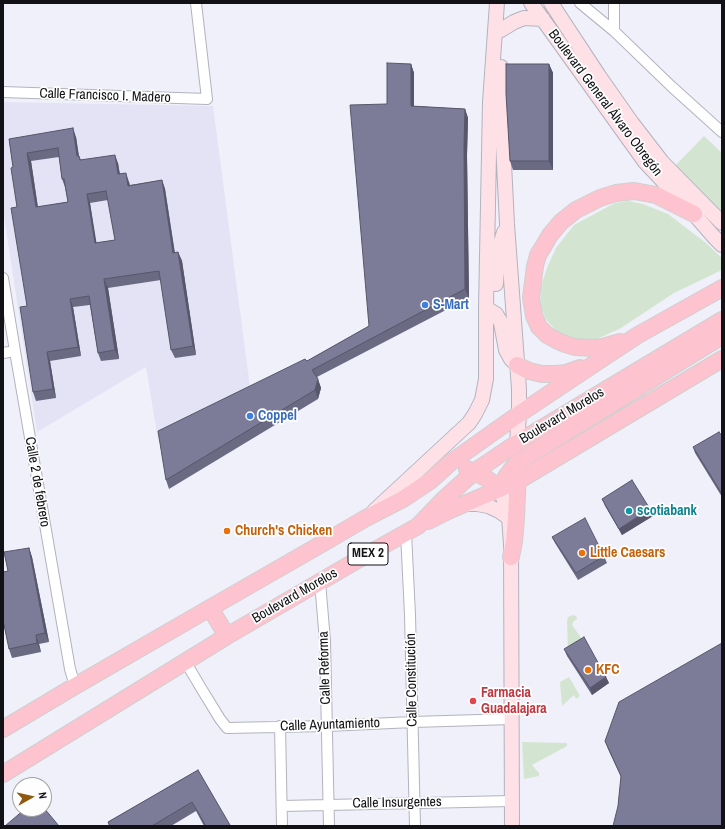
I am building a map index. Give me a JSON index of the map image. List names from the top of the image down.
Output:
{
  "streets": {
    "main road": ["Boulevard General Álvaro Obregón", "Boulevard Morelos", "MEX 2"],
    "street": [
      "Calle Francisco I. Madero",
      "Calle 2 de febrero",
      "Calle Reforma",
      "Calle Constitución",
      "Calle Ayuntamiento",
      "Calle Insurgentes"
    ]
  },
  "crossings": [
    ["Boulevard Morelos", "Calle 2 de febrero"],
    ["Boulevard Morelos", "Calle Reforma"],
    ["Boulevard Morelos", "Calle Constitución"],
    ["Boulevard Morelos", "Calle Ayuntamiento"],
    ["Calle Reforma", "Calle Ayuntamiento"],
    ["Calle Reforma", "Calle Insurgentes"],
    ["Calle Constitución", "Calle Ayuntamiento"],
    ["Calle Constitución", "Calle Insurgentes"]
  ],
  "places": [
    "S-Mart",
    "Coppel",
    "scotiabank",
    "Church's Chicken",
    "Little Caesars",
    "KFC",
    "Farmacia Guadalajara"
  ],
  "north": "right"
}
